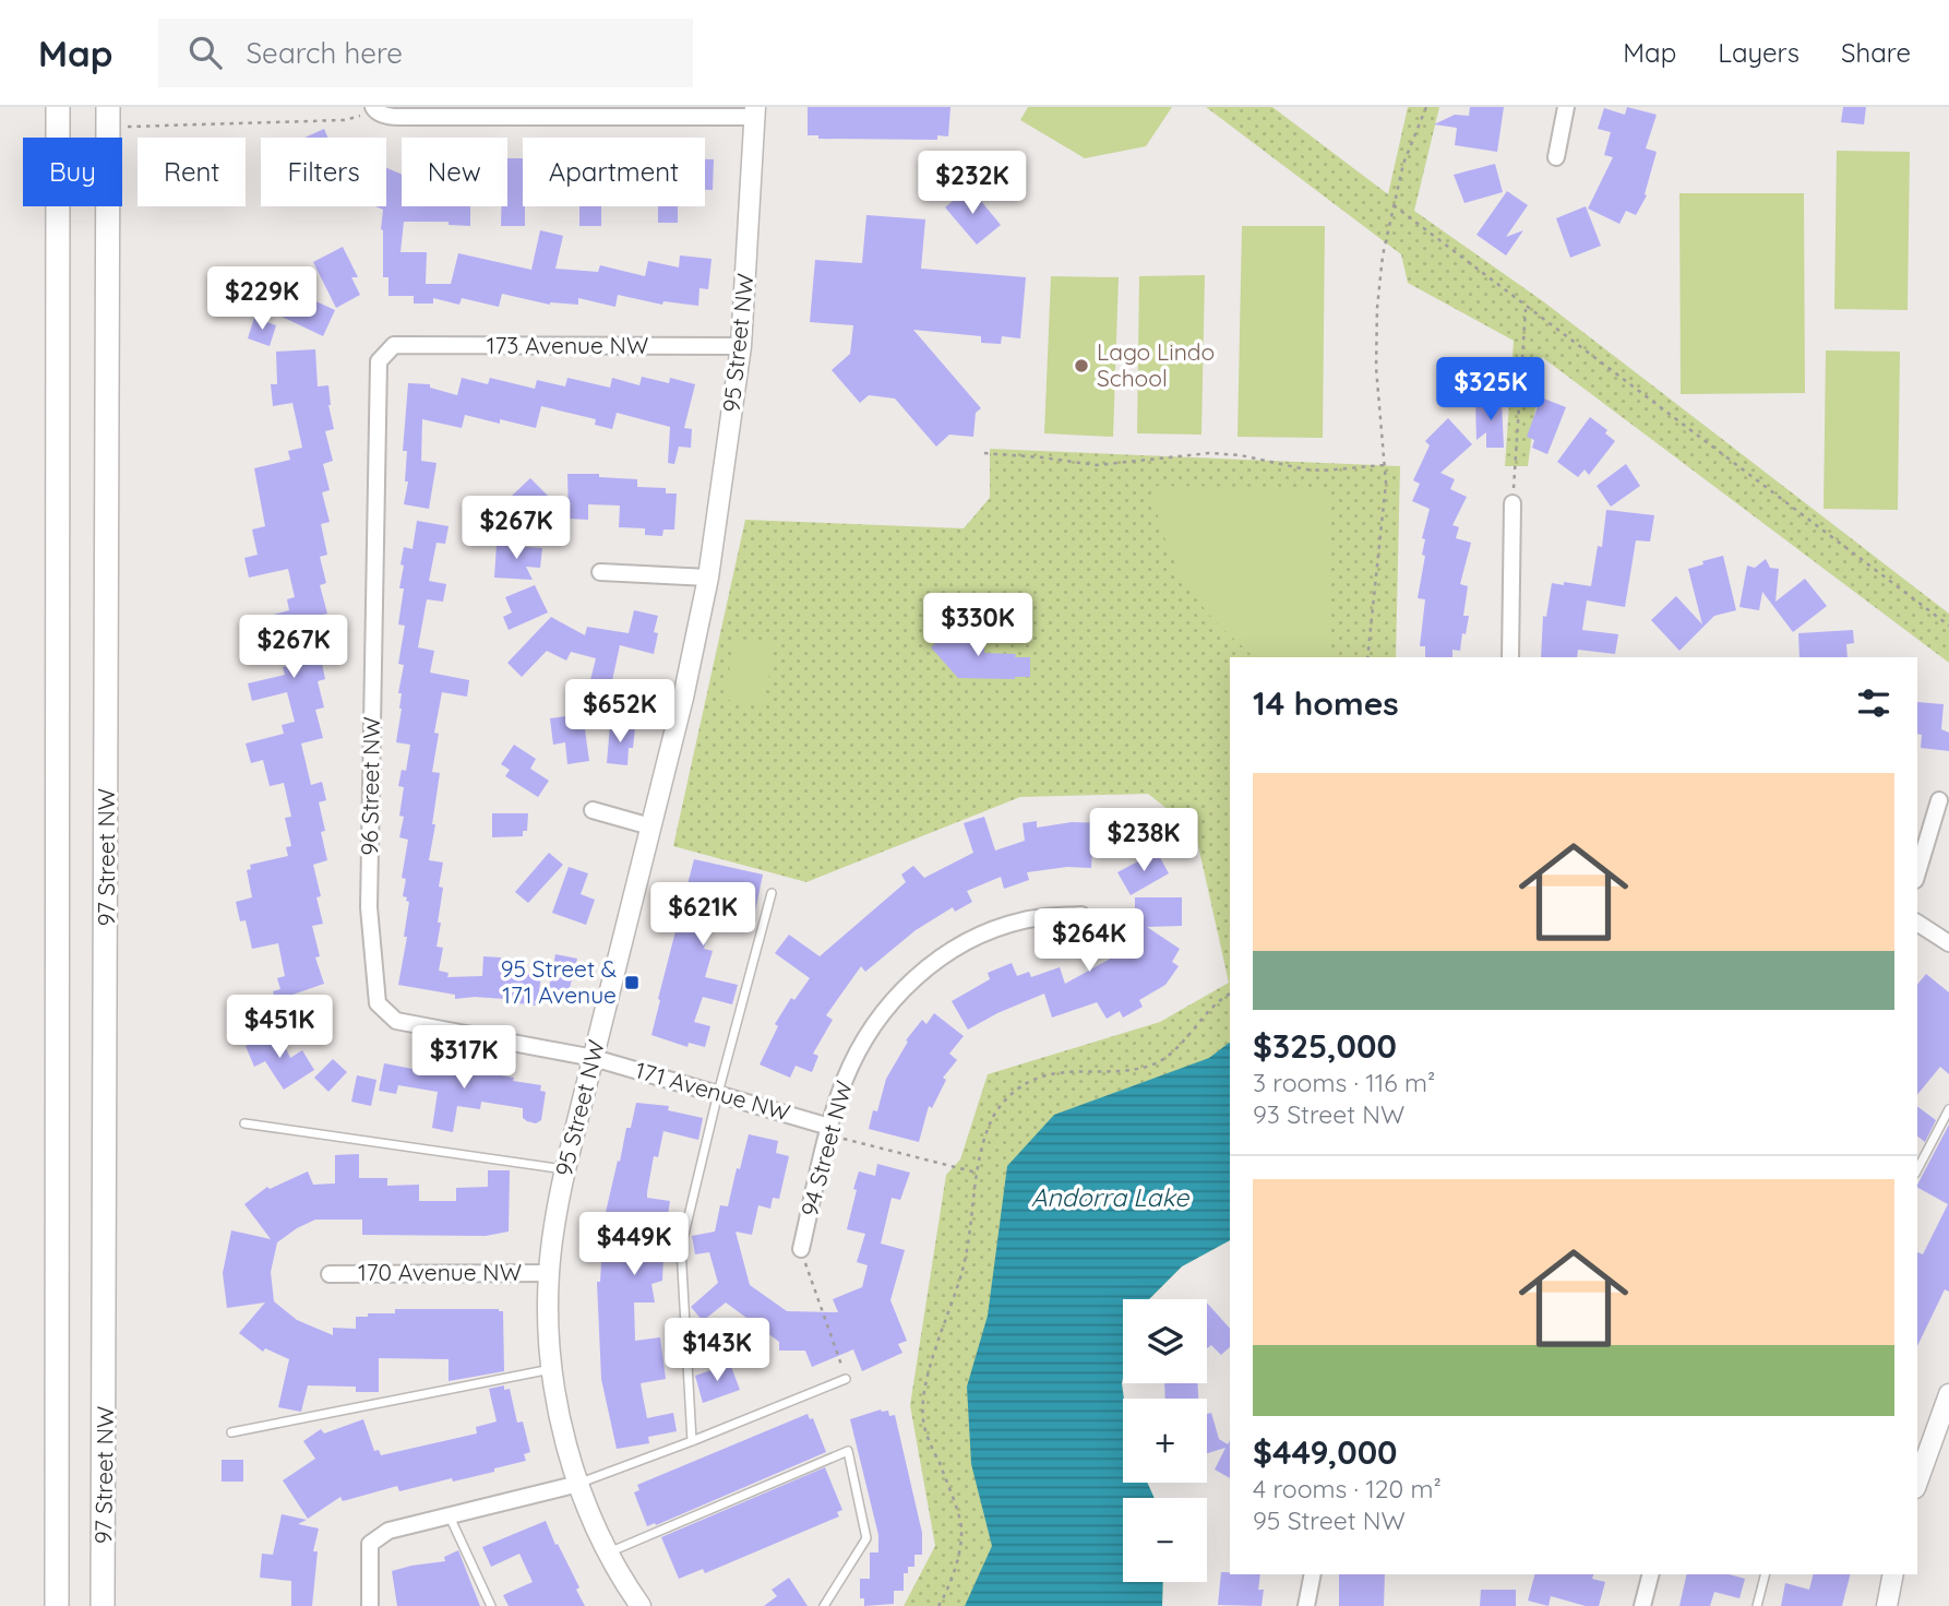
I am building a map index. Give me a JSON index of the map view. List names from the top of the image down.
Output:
{
  "streets": {
    "main road": ["97 Street NW"],
    "street": [
      "95 Street NW",
      "173 Avenue NW",
      "96 Street NW",
      "171 Avenue NW",
      "94 Street NW",
      "170 Avenue NW"
    ]
  },
  "crossings": [
    ["95 Street NW", "173 Avenue NW"],
    ["95 Street NW", "171 Avenue NW"],
    ["95 Street NW", "170 Avenue NW"],
    ["173 Avenue NW", "96 Street NW"],
    ["96 Street NW", "171 Avenue NW"],
    ["171 Avenue NW", "94 Street NW"]
  ],
  "water": ["Andorra Lake"],
  "places": {
    "other": ["Lago Lindo School"],
    "transit": ["95 Street & 171 Avenue"]
  },
  "page": {
    "header": "Map",
    "search": "Search here",
    "nav": ["Map", "Layers", "Share"],
    "chip": [
      "Buy",
      "Rent",
      "Filters",
      "New",
      "Apartment"
    ],
    "price": [
      "$232K",
      "$229K",
      "$325K",
      "$267K",
      "$330K",
      "$267K",
      "$652K",
      "$238K",
      "$621K",
      "$264K",
      "$451K",
      "$317K",
      "$449K",
      "$143K"
    ],
    "heading": "14 homes",
    "list": [
      {
        "name": "$325,000",
        "note": "3 rooms · 116 m² · 93 Street NW"
      },
      {
        "name": "$449,000",
        "note": "4 rooms · 120 m² · 95 Street NW"
      }
    ],
    "map_buttons": ["+", "−"]
  }
}
